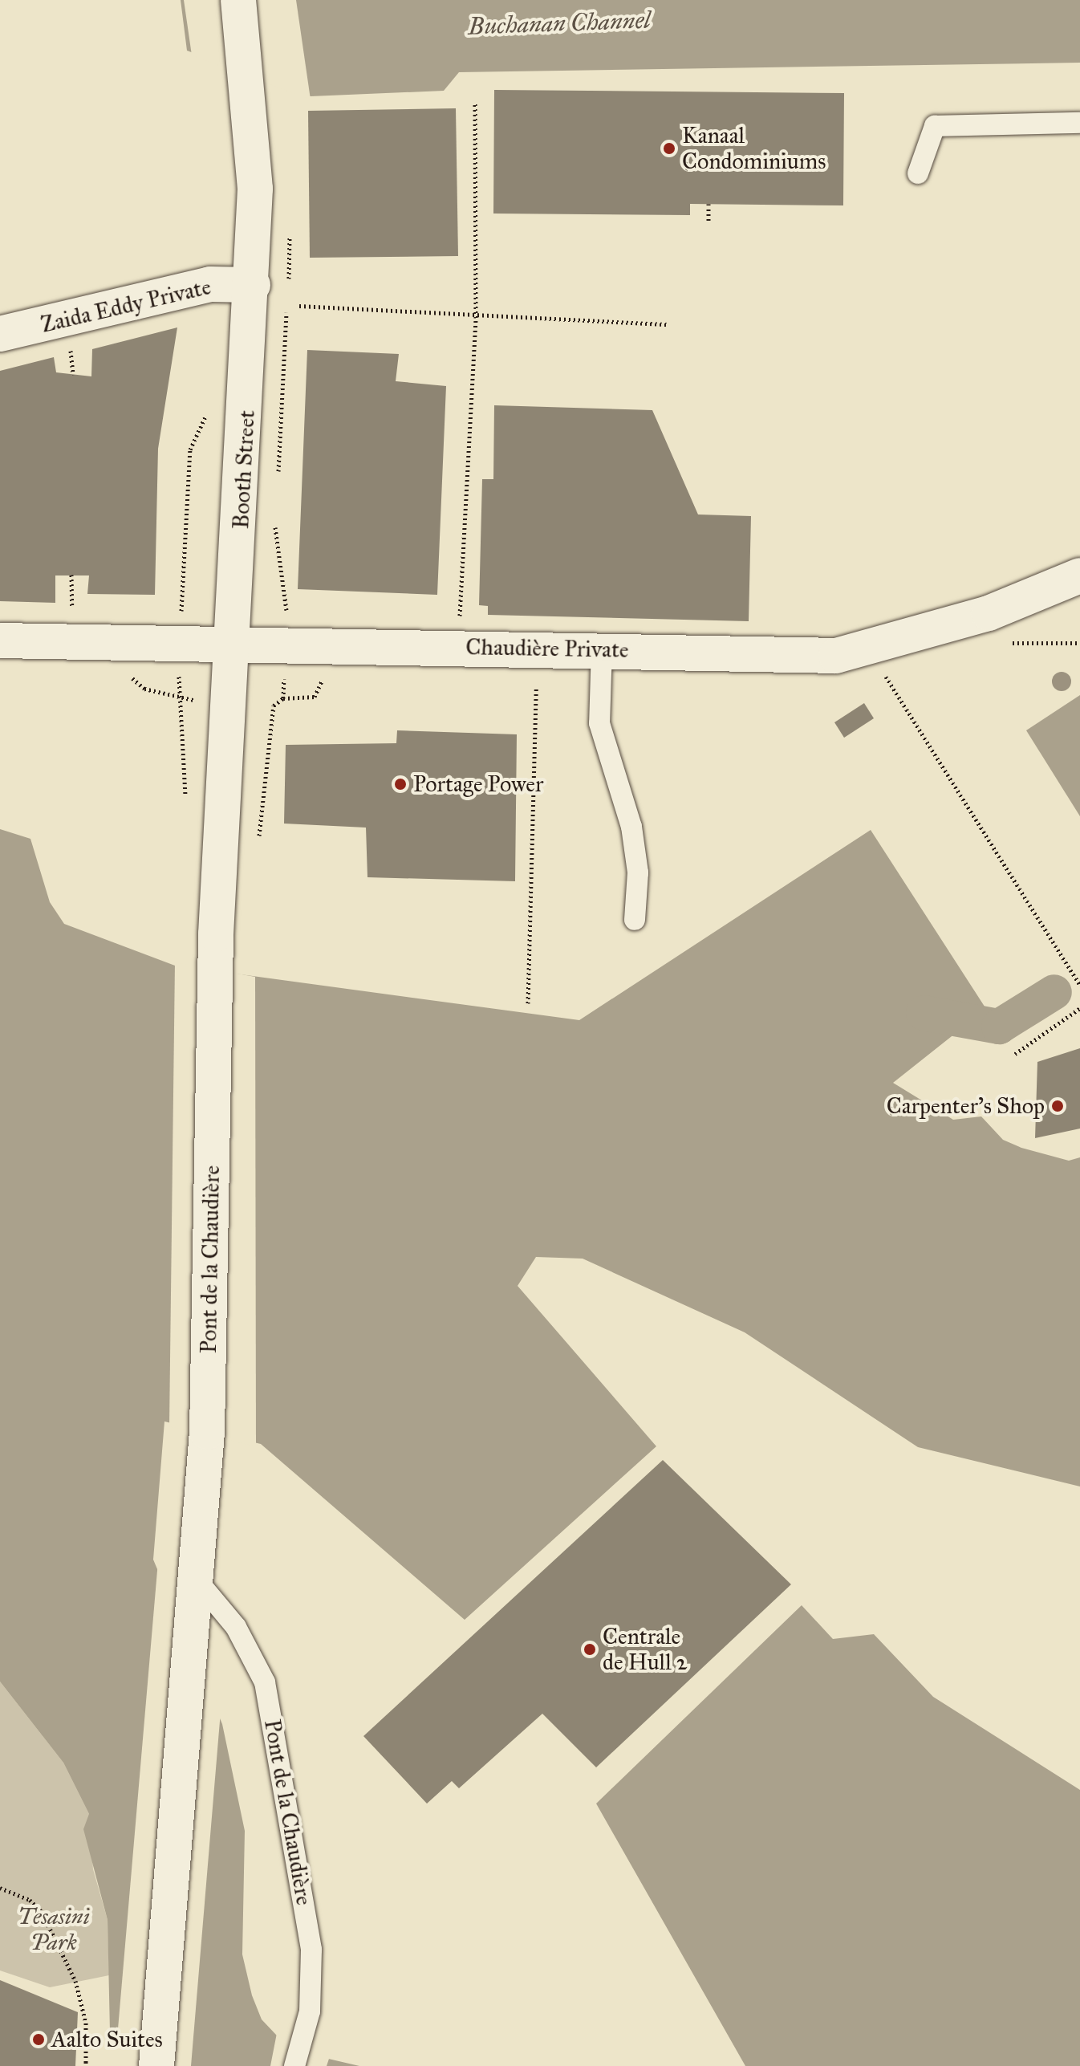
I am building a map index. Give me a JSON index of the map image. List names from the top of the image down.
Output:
{
  "streets": {
    "main road": [
      "Zaida Eddy Private",
      "Booth Street",
      "Chaudière Private",
      "Pont de la Chaudière"
    ]
  },
  "crossings": [
    ["Zaida Eddy Private", "Booth Street"],
    ["Booth Street", "Chaudière Private"],
    ["Booth Street", "Pont de la Chaudière"]
  ],
  "water": ["Buchanan Channel"],
  "parks": ["Tesasini Park"],
  "places": [
    "Kanaal Condominiums",
    "Portage Power",
    "Carpenter's Shop",
    "Centrale de Hull 2",
    "Aalto Suites"
  ]
}
